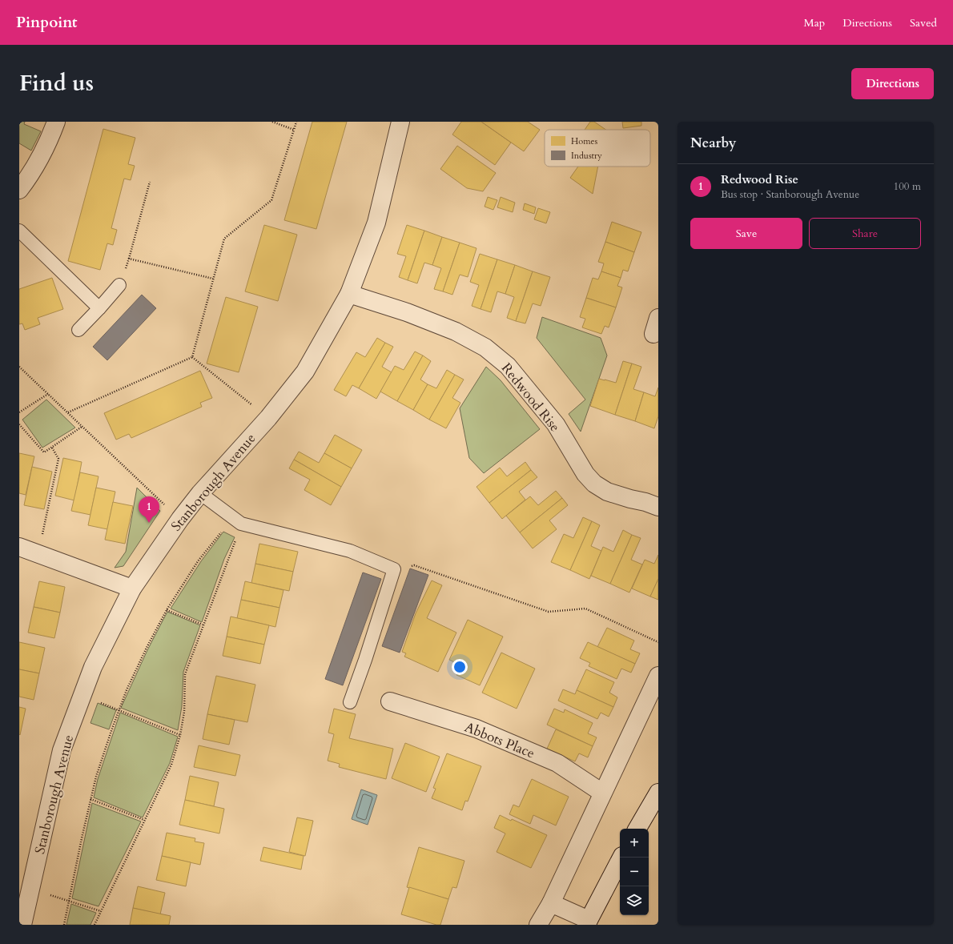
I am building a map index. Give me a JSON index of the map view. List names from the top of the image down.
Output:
{
  "streets": {
    "street": ["Redwood Rise", "Stanborough Avenue", "Abbots Place"]
  },
  "crossings": [
    ["Redwood Rise", "Stanborough Avenue"]
  ],
  "legend": ["Homes", "Industry"],
  "page": {
    "header": "Pinpoint",
    "nav": ["Map", "Directions", "Saved"],
    "title": "Find us",
    "buttons": [
      "Directions",
      ["Save", "Share"]
    ],
    "heading": "Nearby",
    "list": [
      {
        "mark": "1",
        "name": "Redwood Rise",
        "note": "Bus stop · Stanborough Avenue",
        "value": "100 m"
      }
    ],
    "pins": "1",
    "map_buttons": ["+", "−"]
  }
}
